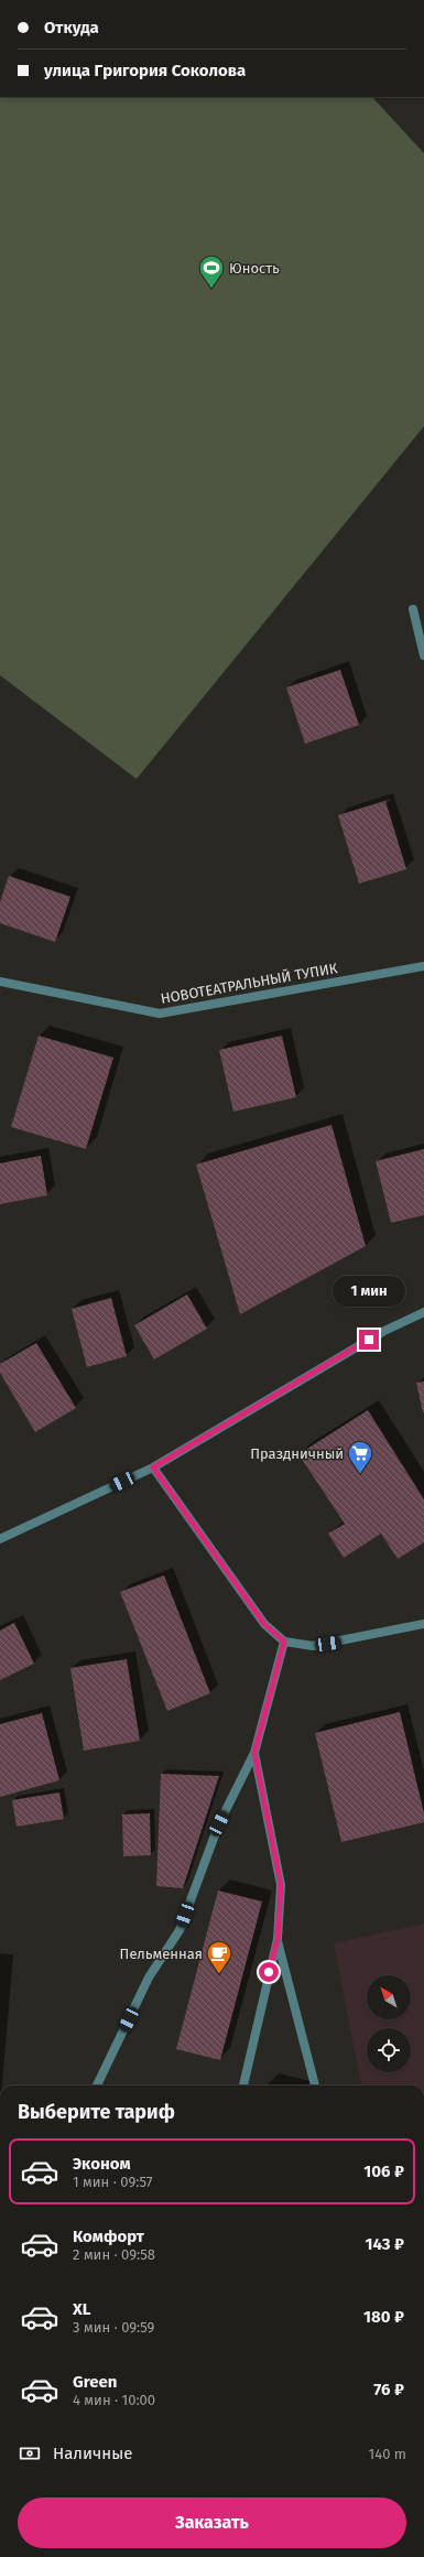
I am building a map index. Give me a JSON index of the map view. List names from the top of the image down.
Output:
{
  "streets": {
    "street": ["НОВОТЕАТРАЛЬНЫЙ ТУПИК"]
  },
  "places": {
    "sports": ["Юность"],
    "supermarket": ["Праздничный"],
    "cafe": ["Пельменная"]
  },
  "north": "top left",
  "page": {
    "banner": ["Откуда", "улица Григория Соколова"],
    "bubble": "1 мин",
    "heading": "Выберите тариф",
    "list": [
      {
        "name": "Эконом",
        "note": "1 мин · 09:57",
        "value": "106 ₽"
      },
      {
        "name": "Комфорт",
        "note": "2 мин · 09:58",
        "value": "143 ₽"
      },
      {
        "name": "XL",
        "note": "3 мин · 09:59",
        "value": "180 ₽"
      },
      {
        "name": "Green",
        "note": "4 мин · 10:00",
        "value": "76 ₽"
      }
    ],
    "pay": ["Наличные", "140 m"],
    "buttons": "Заказать"
  }
}
